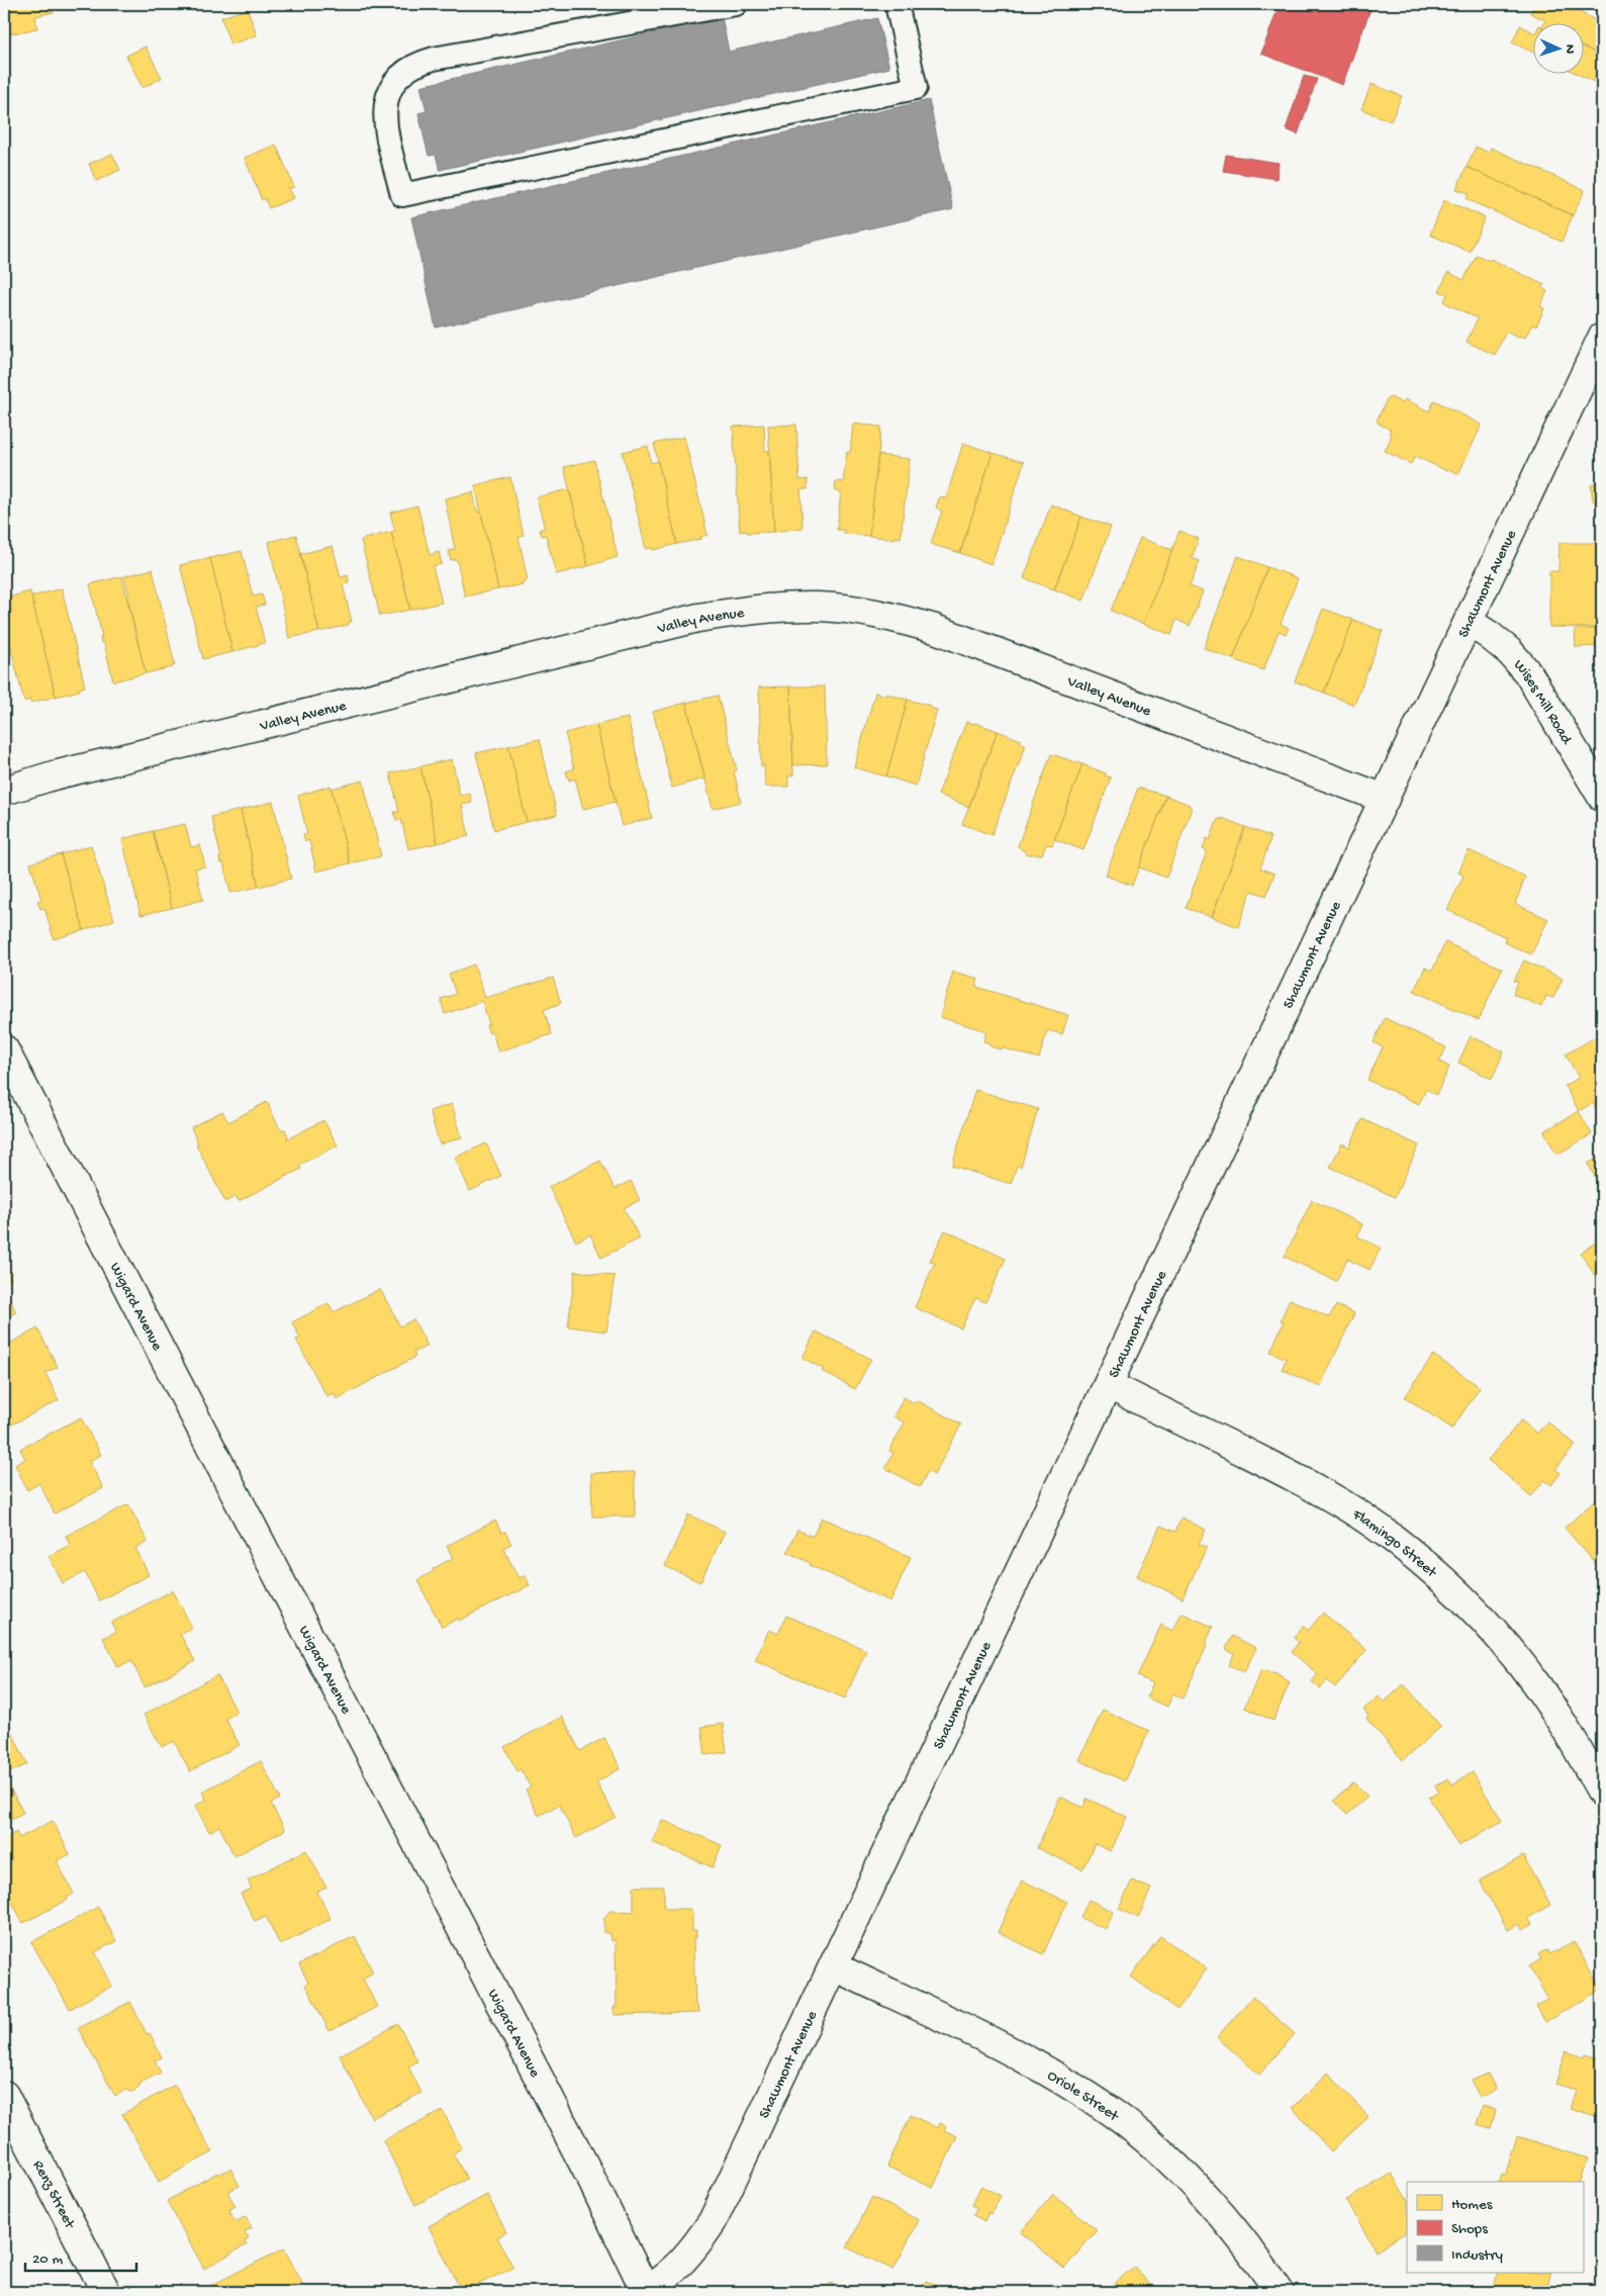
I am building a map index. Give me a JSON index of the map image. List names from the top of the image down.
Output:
{
  "streets": {
    "street": [
      "Shawmont Avenue",
      "Valley Avenue",
      "Wises Mill Road",
      "Wigard Avenue",
      "Flamingo Street",
      "Oriole Street",
      "Renz Street"
    ]
  },
  "crossings": [
    ["Shawmont Avenue", "Valley Avenue"],
    ["Shawmont Avenue", "Wises Mill Road"],
    ["Shawmont Avenue", "Wigard Avenue"],
    ["Shawmont Avenue", "Flamingo Street"],
    ["Shawmont Avenue", "Oriole Street"]
  ],
  "legend": ["Homes", "Shops", "Industry"],
  "scale_bar": "20 m",
  "north": "right"
}
